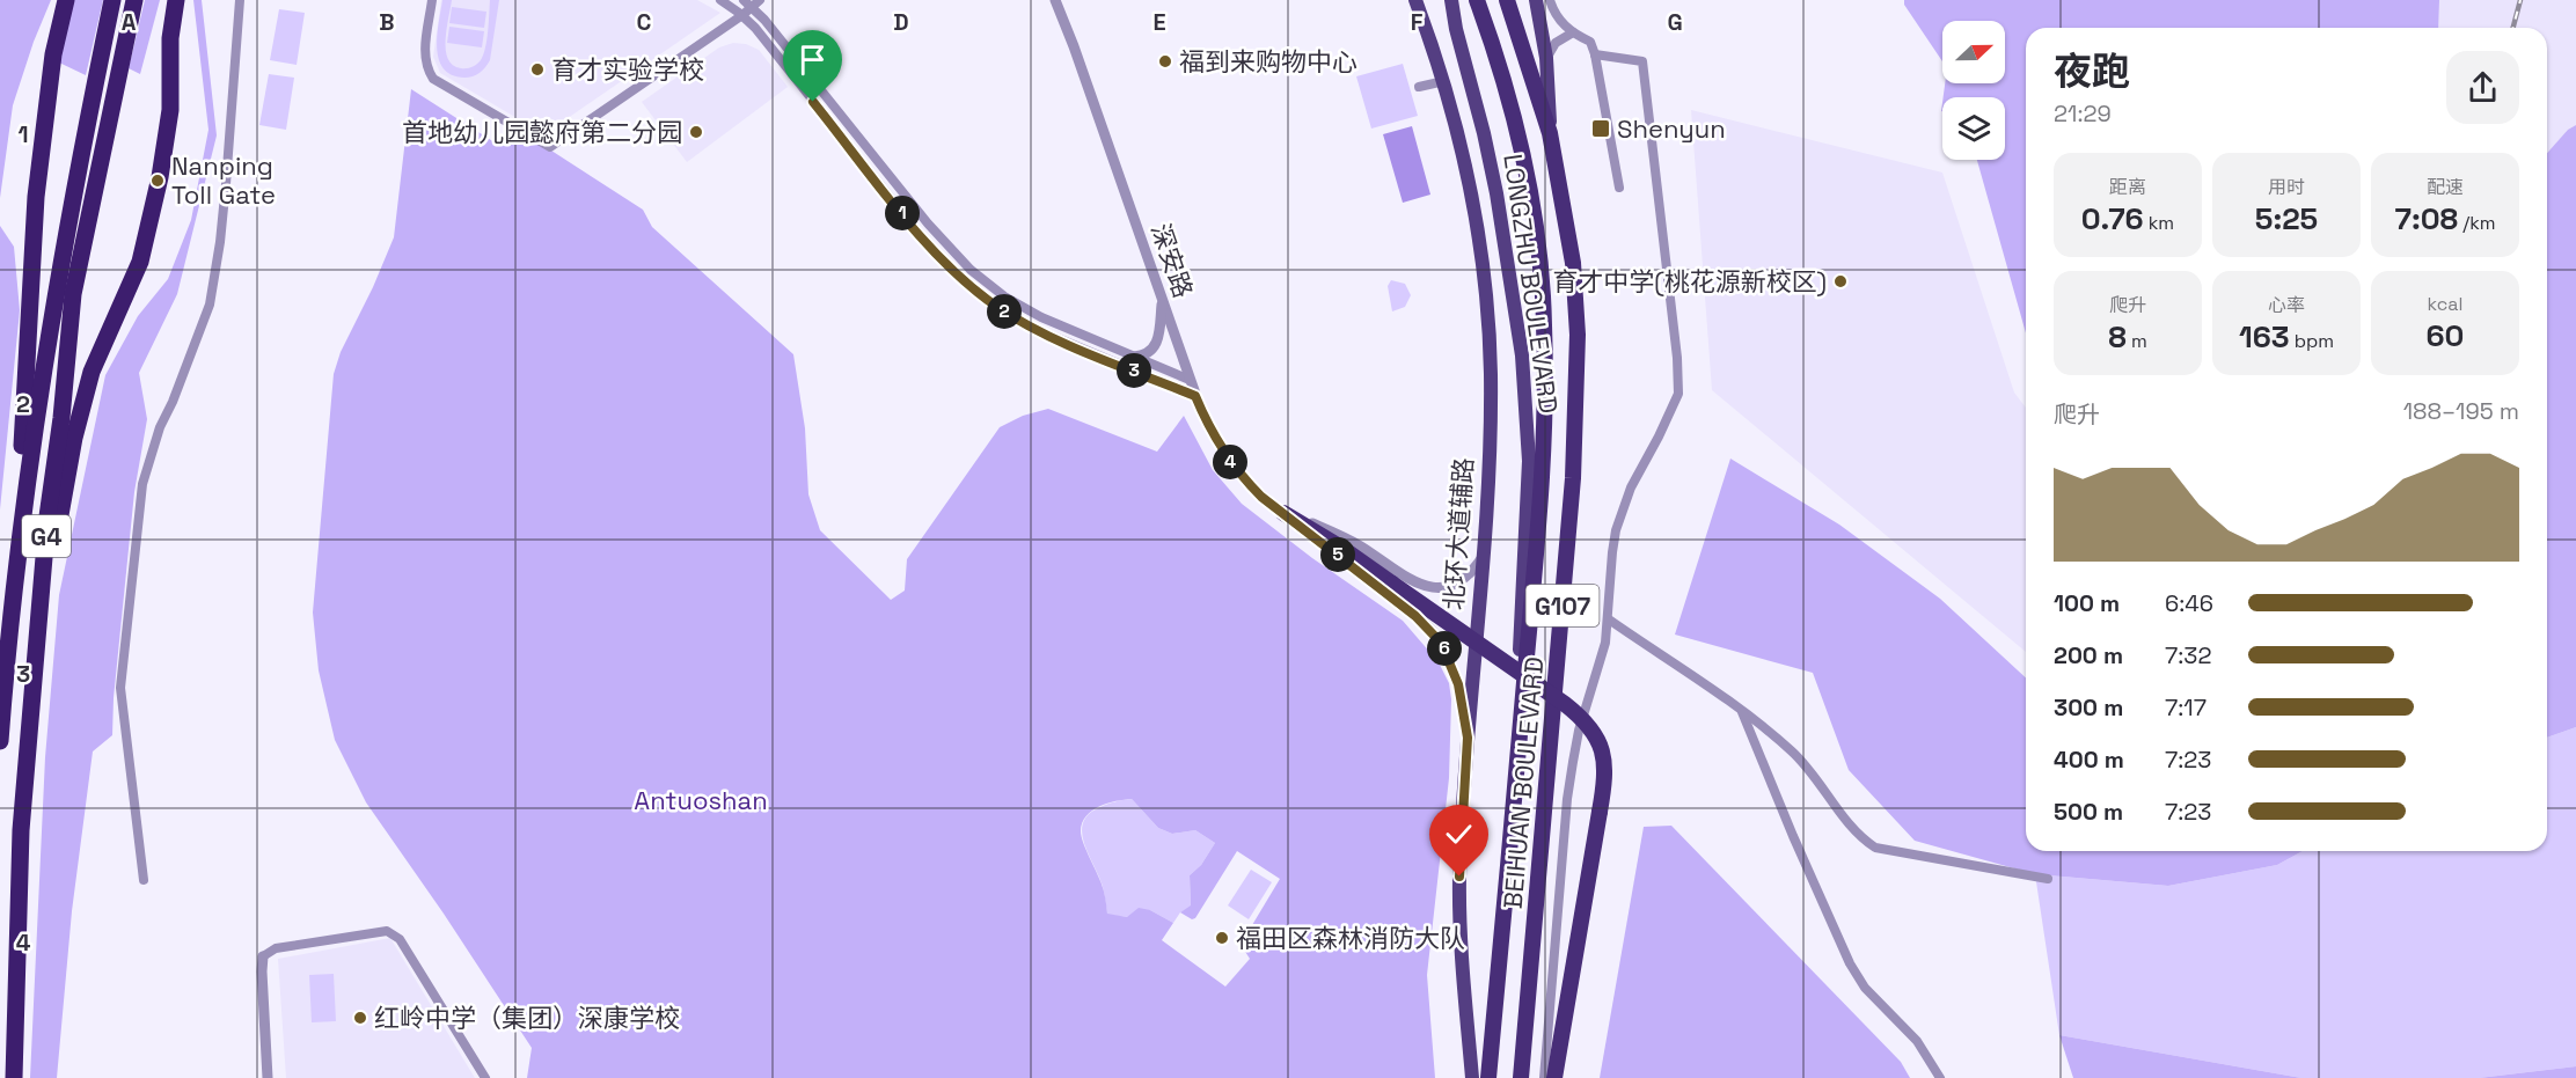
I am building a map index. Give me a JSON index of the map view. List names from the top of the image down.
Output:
{
  "streets": {
    "highway": ["G4", "G107", "BEIHUAN BOULEVARD"],
    "main road": ["LONGZHU BOULEVARD", "北环大道辅路"],
    "street": ["深安路"]
  },
  "crossings": [
    ["深安路", "北环大道辅路"],
    ["LONGZHU BOULEVARD", "BEIHUAN BOULEVARD"]
  ],
  "parks": ["Antuoshan"],
  "places": {
    "other": [
      "福到来购物中心",
      "育才实验学校",
      "首地幼儿园懿府第二分园",
      "Nanping Toll Gate",
      "育才中学(桃花源新校区)",
      "福田区森林消防大队",
      "红岭中学（集团）深康学校"
    ],
    "transit": ["Shenyun"]
  },
  "north": "right",
  "page": {
    "heading": ["夜跑", "21:29"],
    "stats": [
      ["距离", "0.76 km"],
      ["用时", "5:25"],
      ["配速", "7:08 /km"],
      ["爬升", "8 m"],
      ["心率", "163 bpm"],
      ["kcal", "60"]
    ],
    "pins": [
      "1",
      "2",
      "3",
      "4",
      "5",
      "6"
    ],
    "chart": ["爬升", "188–195 m"],
    "list": [
      {
        "name": "100 m",
        "note": "6:46"
      },
      {
        "name": "200 m",
        "note": "7:32"
      },
      {
        "name": "300 m",
        "note": "7:17"
      },
      {
        "name": "400 m",
        "note": "7:23"
      },
      {
        "name": "500 m",
        "note": "7:23"
      }
    ]
  },
  "grid": {
    "columns": [
      "A",
      "B",
      "C",
      "D",
      "E",
      "F",
      "G"
    ],
    "rows": [
      "1",
      "2",
      "3",
      "4"
    ]
  }
}
